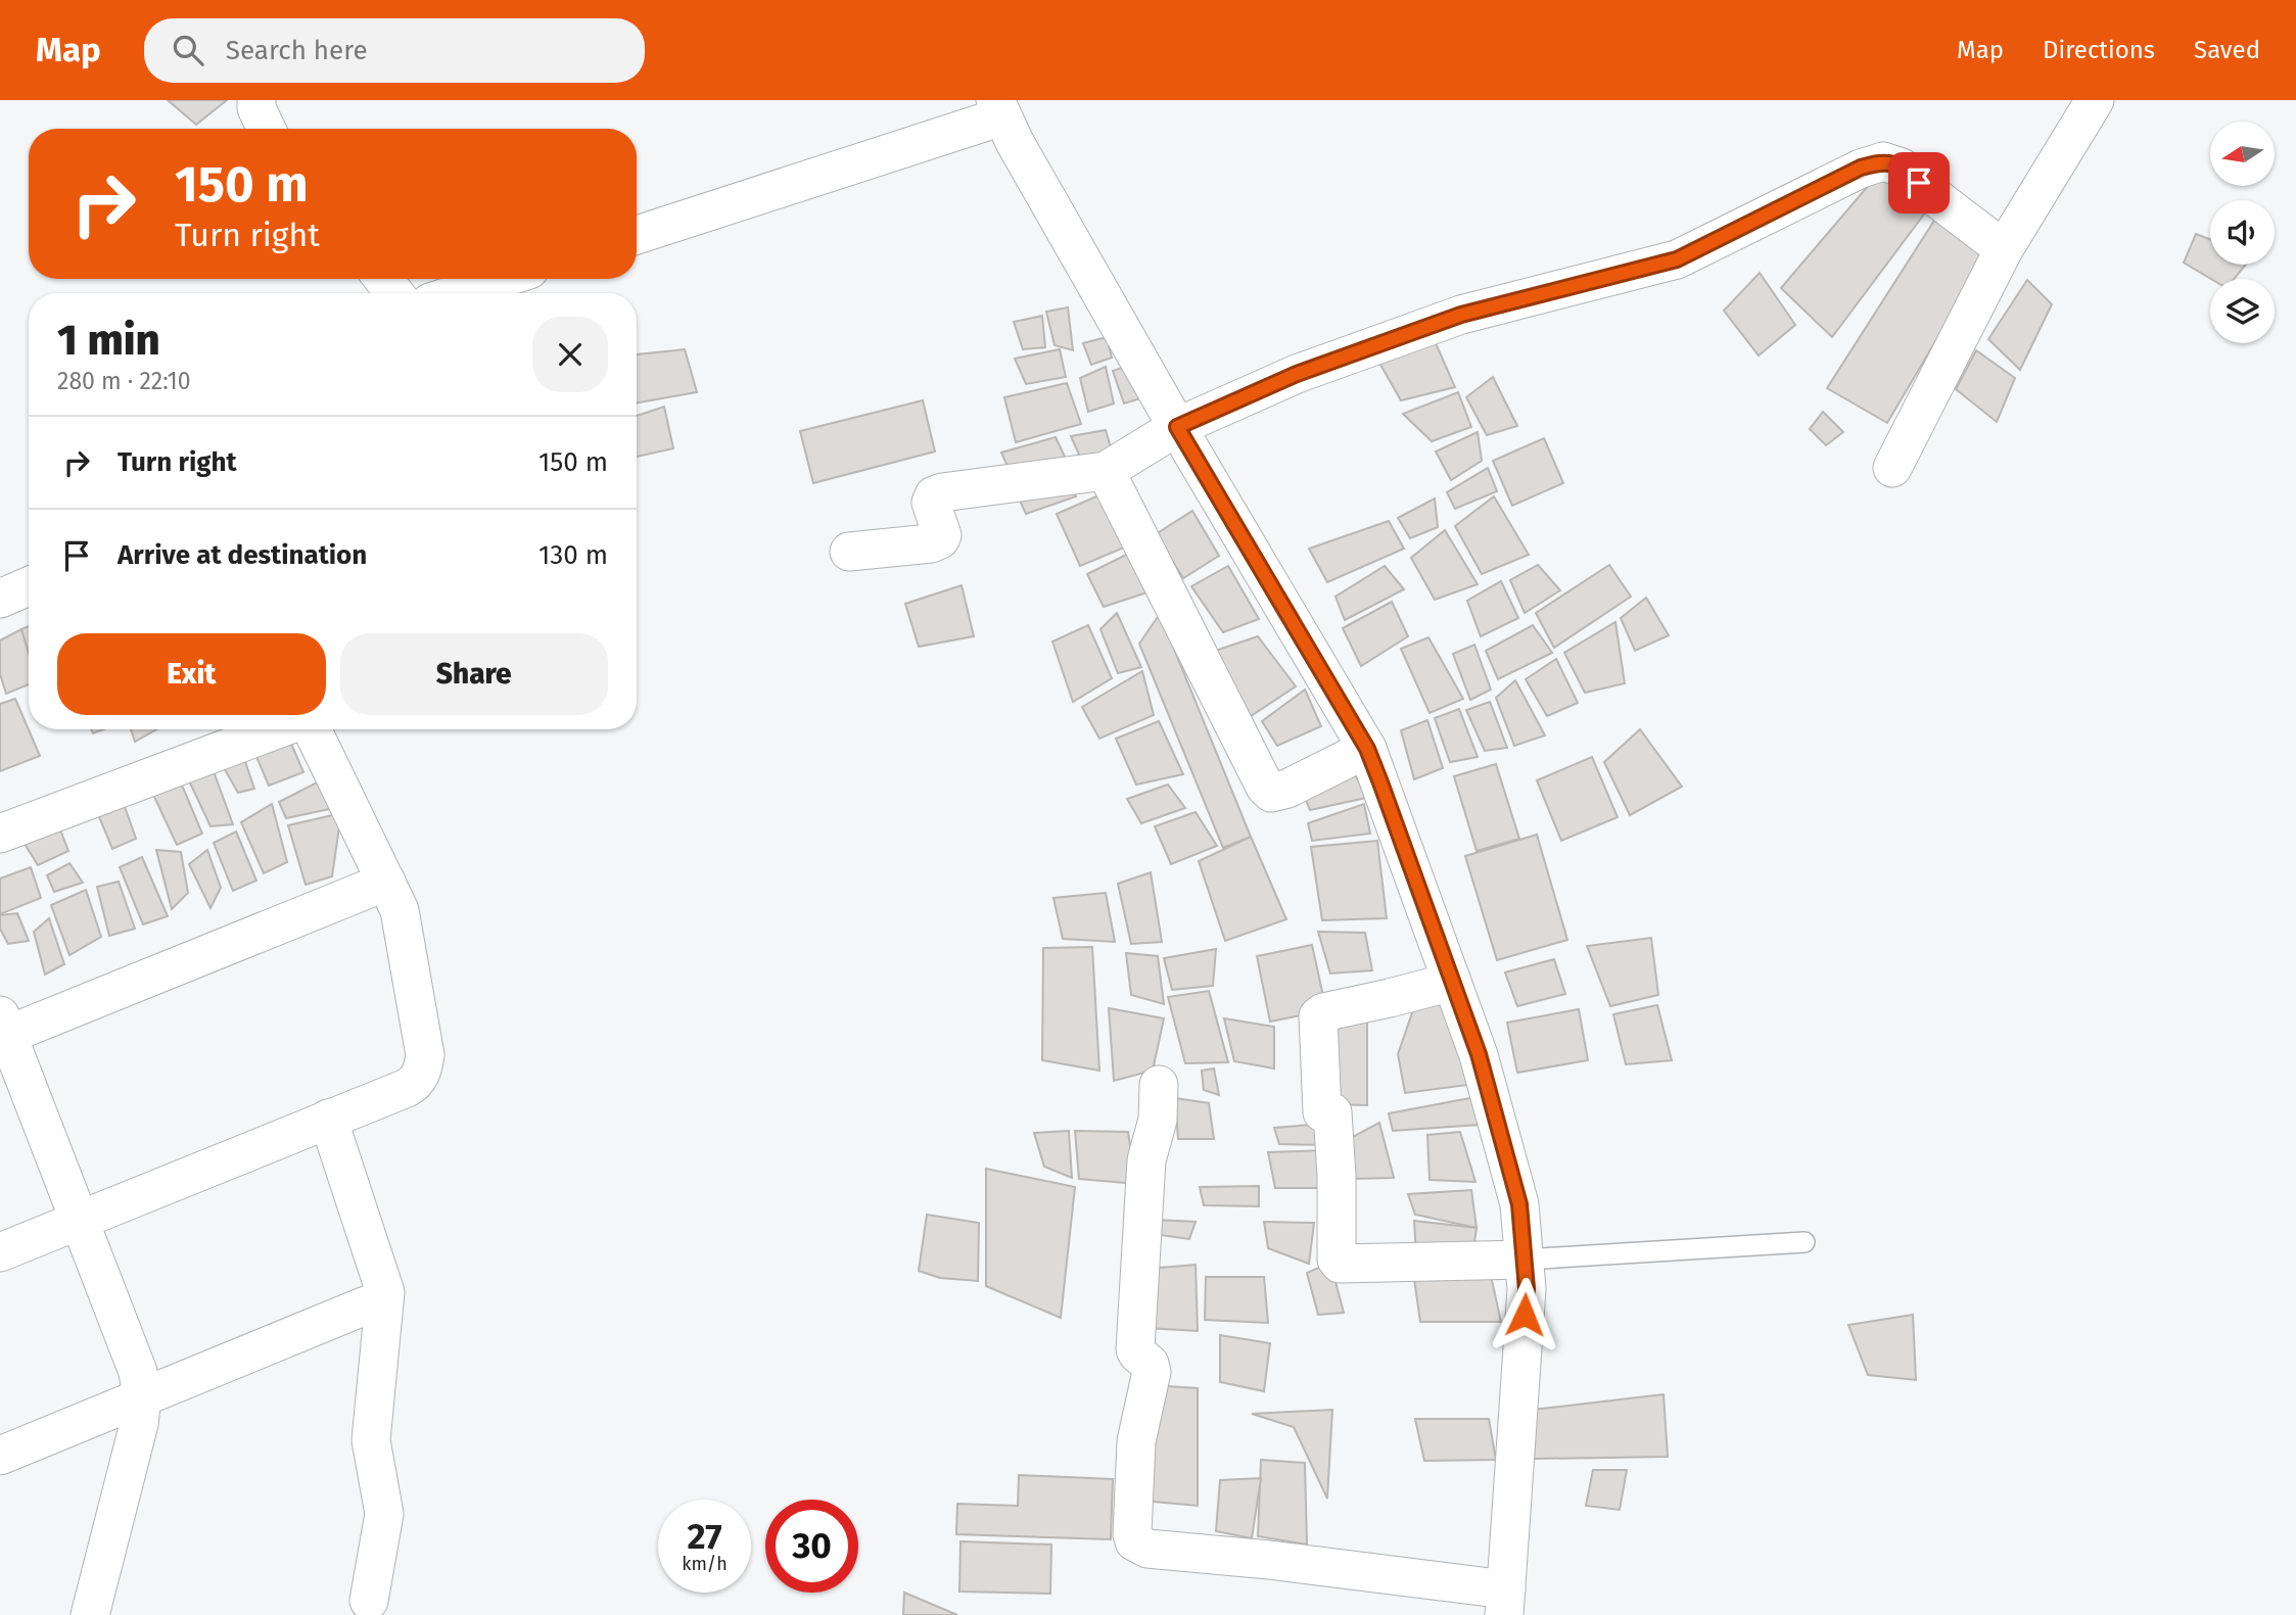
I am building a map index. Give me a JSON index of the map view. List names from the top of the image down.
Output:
{
  "north": "left",
  "page": {
    "header": "Map",
    "search": "Search here",
    "nav": ["Map", "Directions", "Saved"],
    "turn": ["150 m", "Turn right"],
    "heading": ["1 min", "280 m · 22:10"],
    "list": [
      {
        "name": "Turn right",
        "value": "150 m"
      },
      {
        "name": "Arrive at destination",
        "value": "130 m"
      }
    ],
    "buttons": ["Exit", "Share"],
    "speed": "27 km/h",
    "limit": "30"
  }
}
